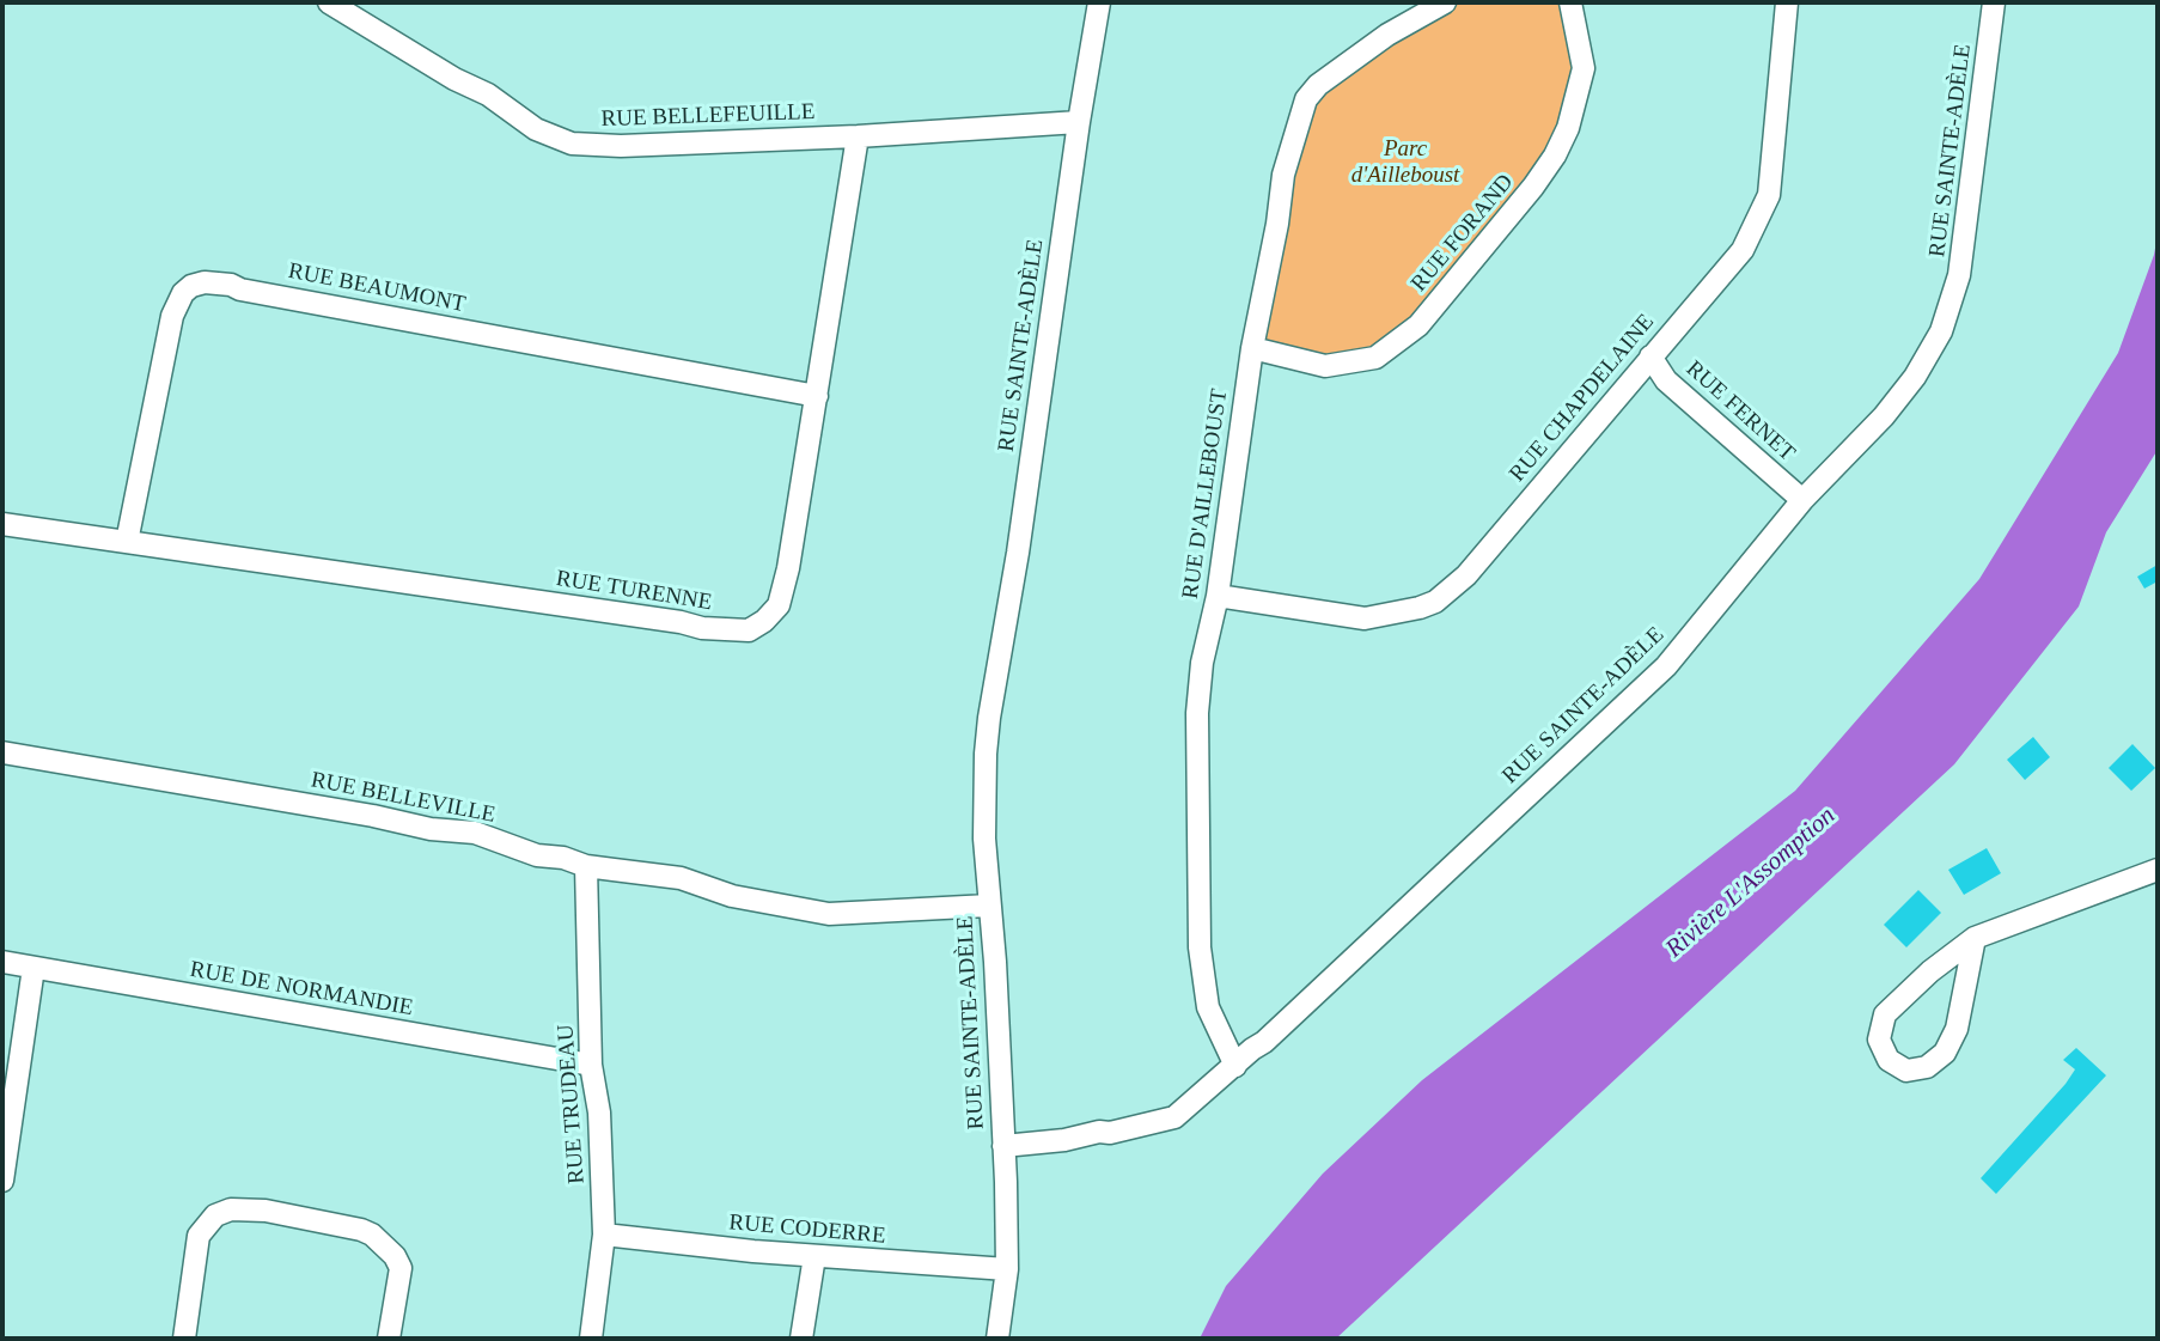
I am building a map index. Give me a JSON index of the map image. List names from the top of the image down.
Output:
{
  "streets": {
    "street": [
      "RUE BELLEFEUILLE",
      "RUE SAINTE-ADÈLE",
      "RUE FORAND",
      "RUE BEAUMONT",
      "RUE CHAPDELAINE",
      "RUE FERNET",
      "RUE D'AILLEBOUST",
      "RUE TURENNE",
      "RUE BELLEVILLE",
      "RUE DE NORMANDIE",
      "RUE TRUDEAU",
      "RUE CODERRE"
    ]
  },
  "crossings": [
    ["RUE BELLEFEUILLE", "RUE SAINTE-ADÈLE"],
    ["RUE BELLEFEUILLE", "RUE TURENNE"],
    ["RUE SAINTE-ADÈLE", "RUE FERNET"],
    ["RUE SAINTE-ADÈLE", "RUE D'AILLEBOUST"],
    ["RUE SAINTE-ADÈLE", "RUE BELLEVILLE"],
    ["RUE SAINTE-ADÈLE", "RUE CODERRE"],
    ["RUE FORAND", "RUE D'AILLEBOUST"],
    ["RUE BEAUMONT", "RUE TURENNE"],
    ["RUE CHAPDELAINE", "RUE FERNET"],
    ["RUE CHAPDELAINE", "RUE D'AILLEBOUST"],
    ["RUE BELLEVILLE", "RUE TRUDEAU"],
    ["RUE DE NORMANDIE", "RUE TRUDEAU"],
    ["RUE TRUDEAU", "RUE CODERRE"]
  ],
  "water": ["Rivière L'Assomption"],
  "parks": ["Parc d'Ailleboust"]
}
